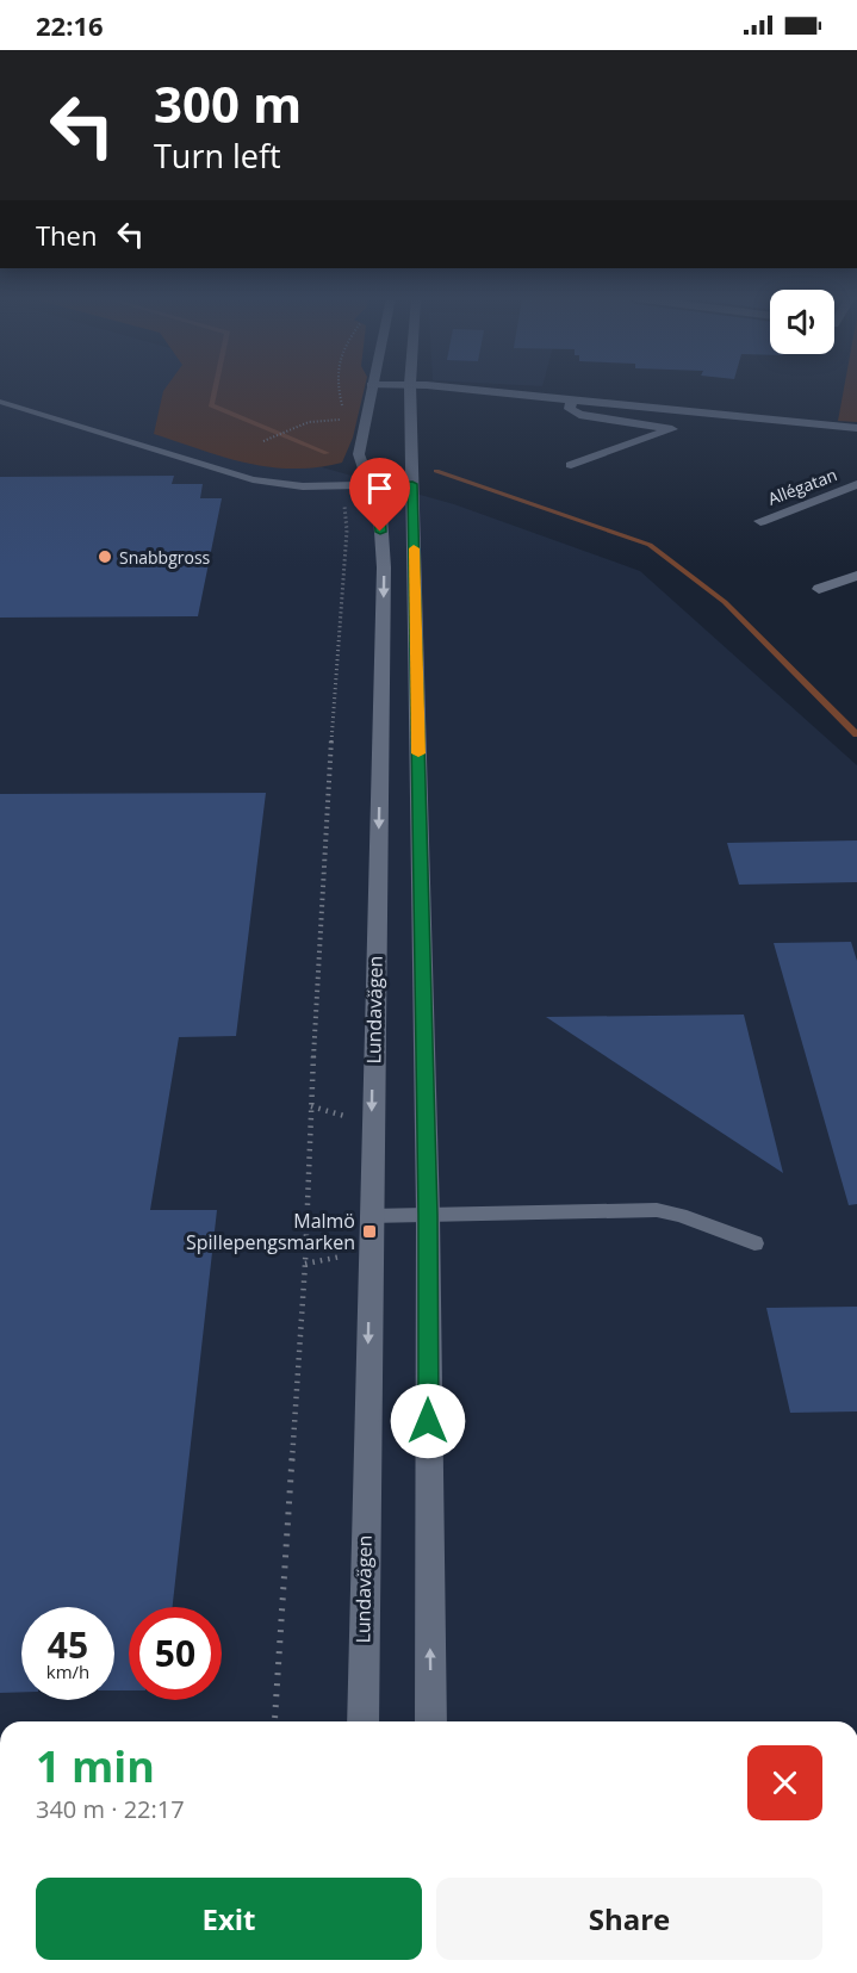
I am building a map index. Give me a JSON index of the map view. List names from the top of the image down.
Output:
{
  "streets": {
    "main road": ["Allégatan", "Lundavägen"]
  },
  "places": {
    "other": ["Snabbgross"],
    "transit": ["Malmö Spillepengsmarken"]
  },
  "page": {
    "status": "22:16",
    "turn": ["300 m", "Turn left"],
    "then": "Then",
    "speed": "45 km/h",
    "limit": "50",
    "heading": ["1 min", "340 m · 22:17"],
    "buttons": ["Exit", "Share"]
  }
}
